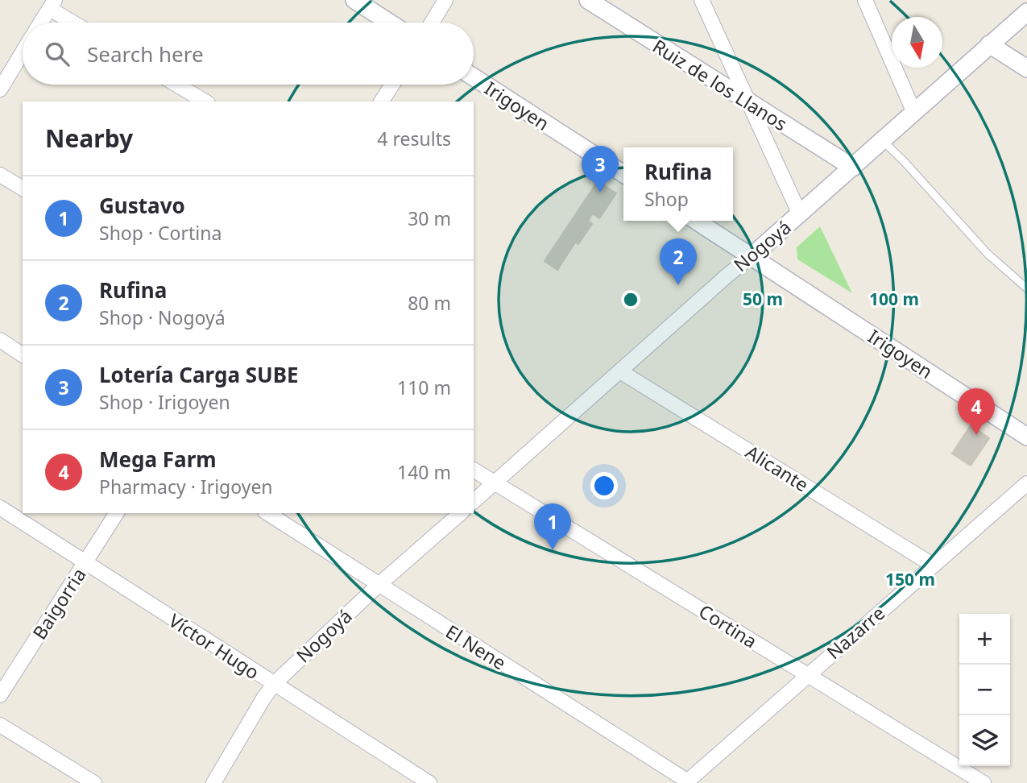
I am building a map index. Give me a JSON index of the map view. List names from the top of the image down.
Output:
{
  "streets": {
    "street": [
      "Ruiz de los Llanos",
      "Irigoyen",
      "Nogoyá",
      "Alicante",
      "Baigorria",
      "Cortina",
      "Nazarre",
      "Víctor Hugo",
      "El Nene"
    ]
  },
  "crossings": [
    ["Ruiz de los Llanos", "Nogoyá"],
    ["Irigoyen", "Nogoyá"],
    ["Nogoyá", "Alicante"],
    ["Nogoyá", "Cortina"],
    ["Nogoyá", "Víctor Hugo"],
    ["Nogoyá", "El Nene"],
    ["Alicante", "Nazarre"],
    ["Baigorria", "Víctor Hugo"],
    ["Cortina", "Nazarre"],
    ["Nazarre", "El Nene"]
  ],
  "north": "bottom",
  "page": {
    "search": "Search here",
    "heading": ["Nearby", "4 results"],
    "pins": [
      "3",
      "2",
      "4",
      "1"
    ],
    "popup": ["Rufina", "Shop"],
    "list": [
      {
        "mark": "1",
        "name": "Gustavo",
        "note": "Shop · Cortina",
        "value": "30 m"
      },
      {
        "mark": "2",
        "name": "Rufina",
        "note": "Shop · Nogoyá",
        "value": "80 m"
      },
      {
        "mark": "3",
        "name": "Lotería Carga SUBE",
        "note": "Shop · Irigoyen",
        "value": "110 m"
      },
      {
        "mark": "4",
        "name": "Mega Farm",
        "note": "Pharmacy · Irigoyen",
        "value": "140 m"
      }
    ],
    "map_buttons": ["+", "−"]
  },
  "rings": ["50 m", "100 m", "150 m"]
}
